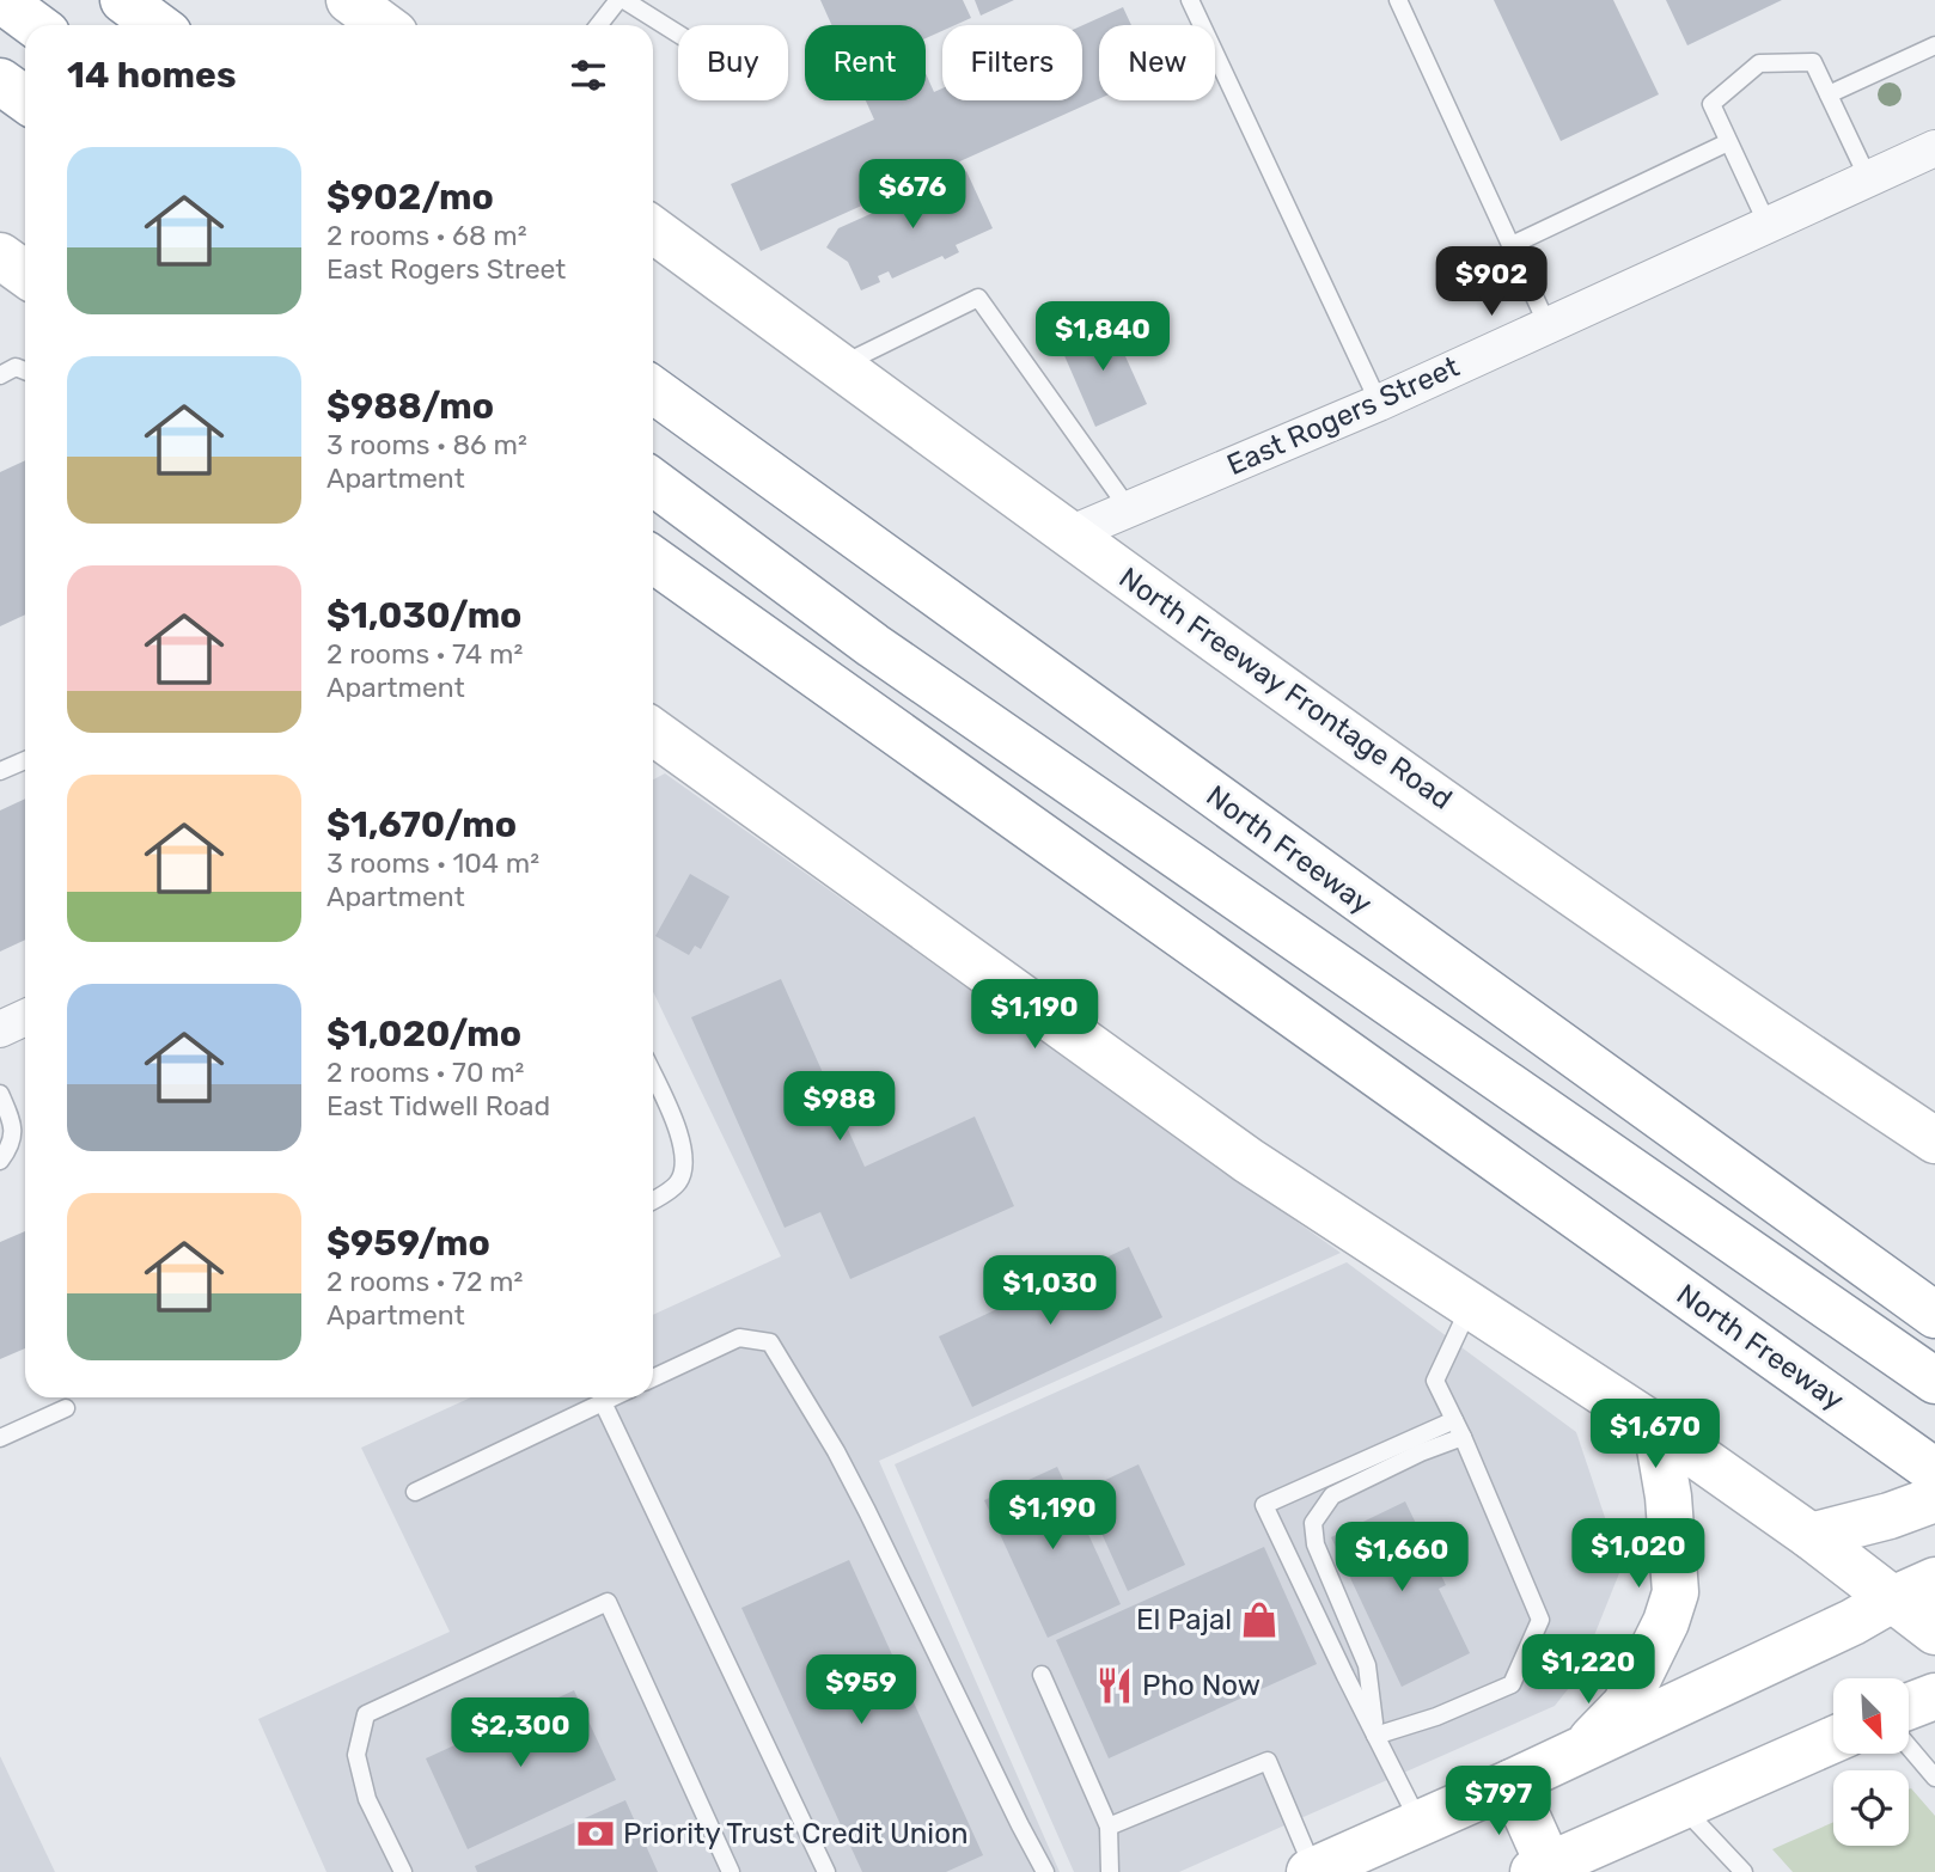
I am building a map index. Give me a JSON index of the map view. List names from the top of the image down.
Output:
{
  "streets": {
    "main road": ["North Freeway Frontage Road", "North Freeway"],
    "street": ["East Rogers Street"]
  },
  "crossings": [
    ["East Rogers Street", "North Freeway Frontage Road"]
  ],
  "places": {
    "shop": ["El Pajal"],
    "restaurant": ["Pho Now"],
    "bank": ["Priority Trust Credit Union"]
  },
  "north": "bottom right",
  "page": {
    "chip": [
      "Buy",
      "Rent",
      "Filters",
      "New"
    ],
    "heading": "14 homes",
    "list": [
      {
        "name": "$902/mo",
        "note": "2 rooms · 68 m² · East Rogers Street"
      },
      {
        "name": "$988/mo",
        "note": "3 rooms · 86 m² · Apartment"
      },
      {
        "name": "$1,030/mo",
        "note": "2 rooms · 74 m² · Apartment"
      },
      {
        "name": "$1,670/mo",
        "note": "3 rooms · 104 m² · Apartment"
      },
      {
        "name": "$1,020/mo",
        "note": "2 rooms · 70 m² · East Tidwell Road"
      },
      {
        "name": "$959/mo",
        "note": "2 rooms · 72 m² · Apartment"
      }
    ],
    "price": [
      "$676",
      "$902",
      "$1,840",
      "$1,190",
      "$988",
      "$1,030",
      "$1,670",
      "$1,190",
      "$1,020",
      "$1,660",
      "$1,220",
      "$959",
      "$2,300",
      "$797"
    ]
  }
}
